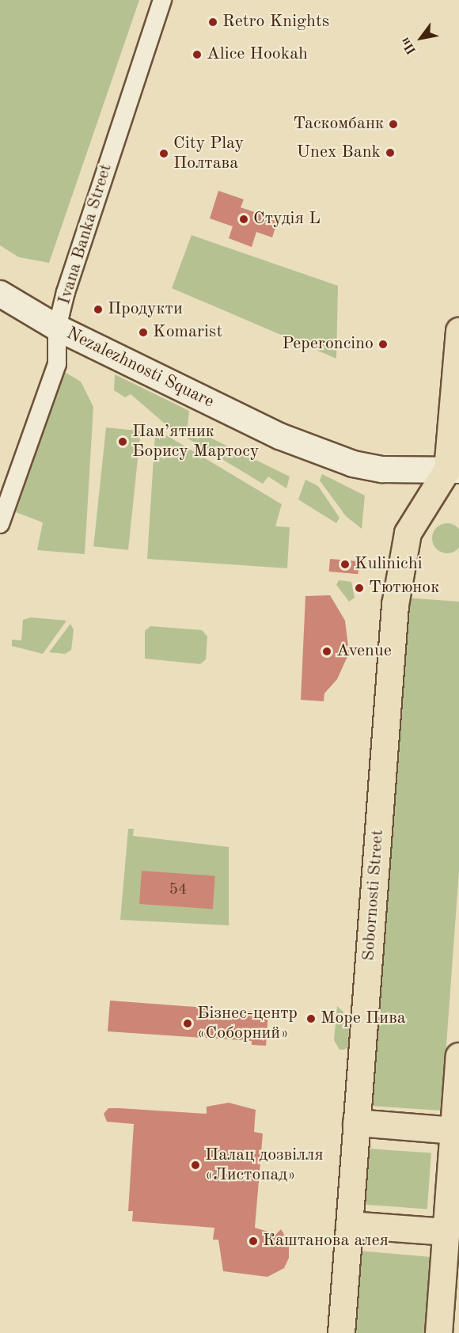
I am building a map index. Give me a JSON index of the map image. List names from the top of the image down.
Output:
{
  "streets": {
    "main road": ["Nezalezhnosti Square", "Sobornosti Street"],
    "street": ["Ivana Banka Street"]
  },
  "crossings": [
    ["Ivana Banka Street", "Nezalezhnosti Square"],
    ["Nezalezhnosti Square", "Sobornosti Street"]
  ],
  "places": [
    "Retro Knights",
    "Alice Hookah",
    "Таскомбанк",
    "Unex Bank",
    "City Play Полтава",
    "Студія L",
    "Продукти",
    "Komarist",
    "Peperoncino",
    "Пам’ятник Борису Мартосу",
    "Kulinichi",
    "Тютюнок",
    "Avenue",
    "Море Пива",
    "Бізнес-центр «Соборний»",
    "Палац дозвілля «Листопад»",
    "Каштанова алея"
  ],
  "house_numbers": ["54"],
  "north": "bottom left"
}
